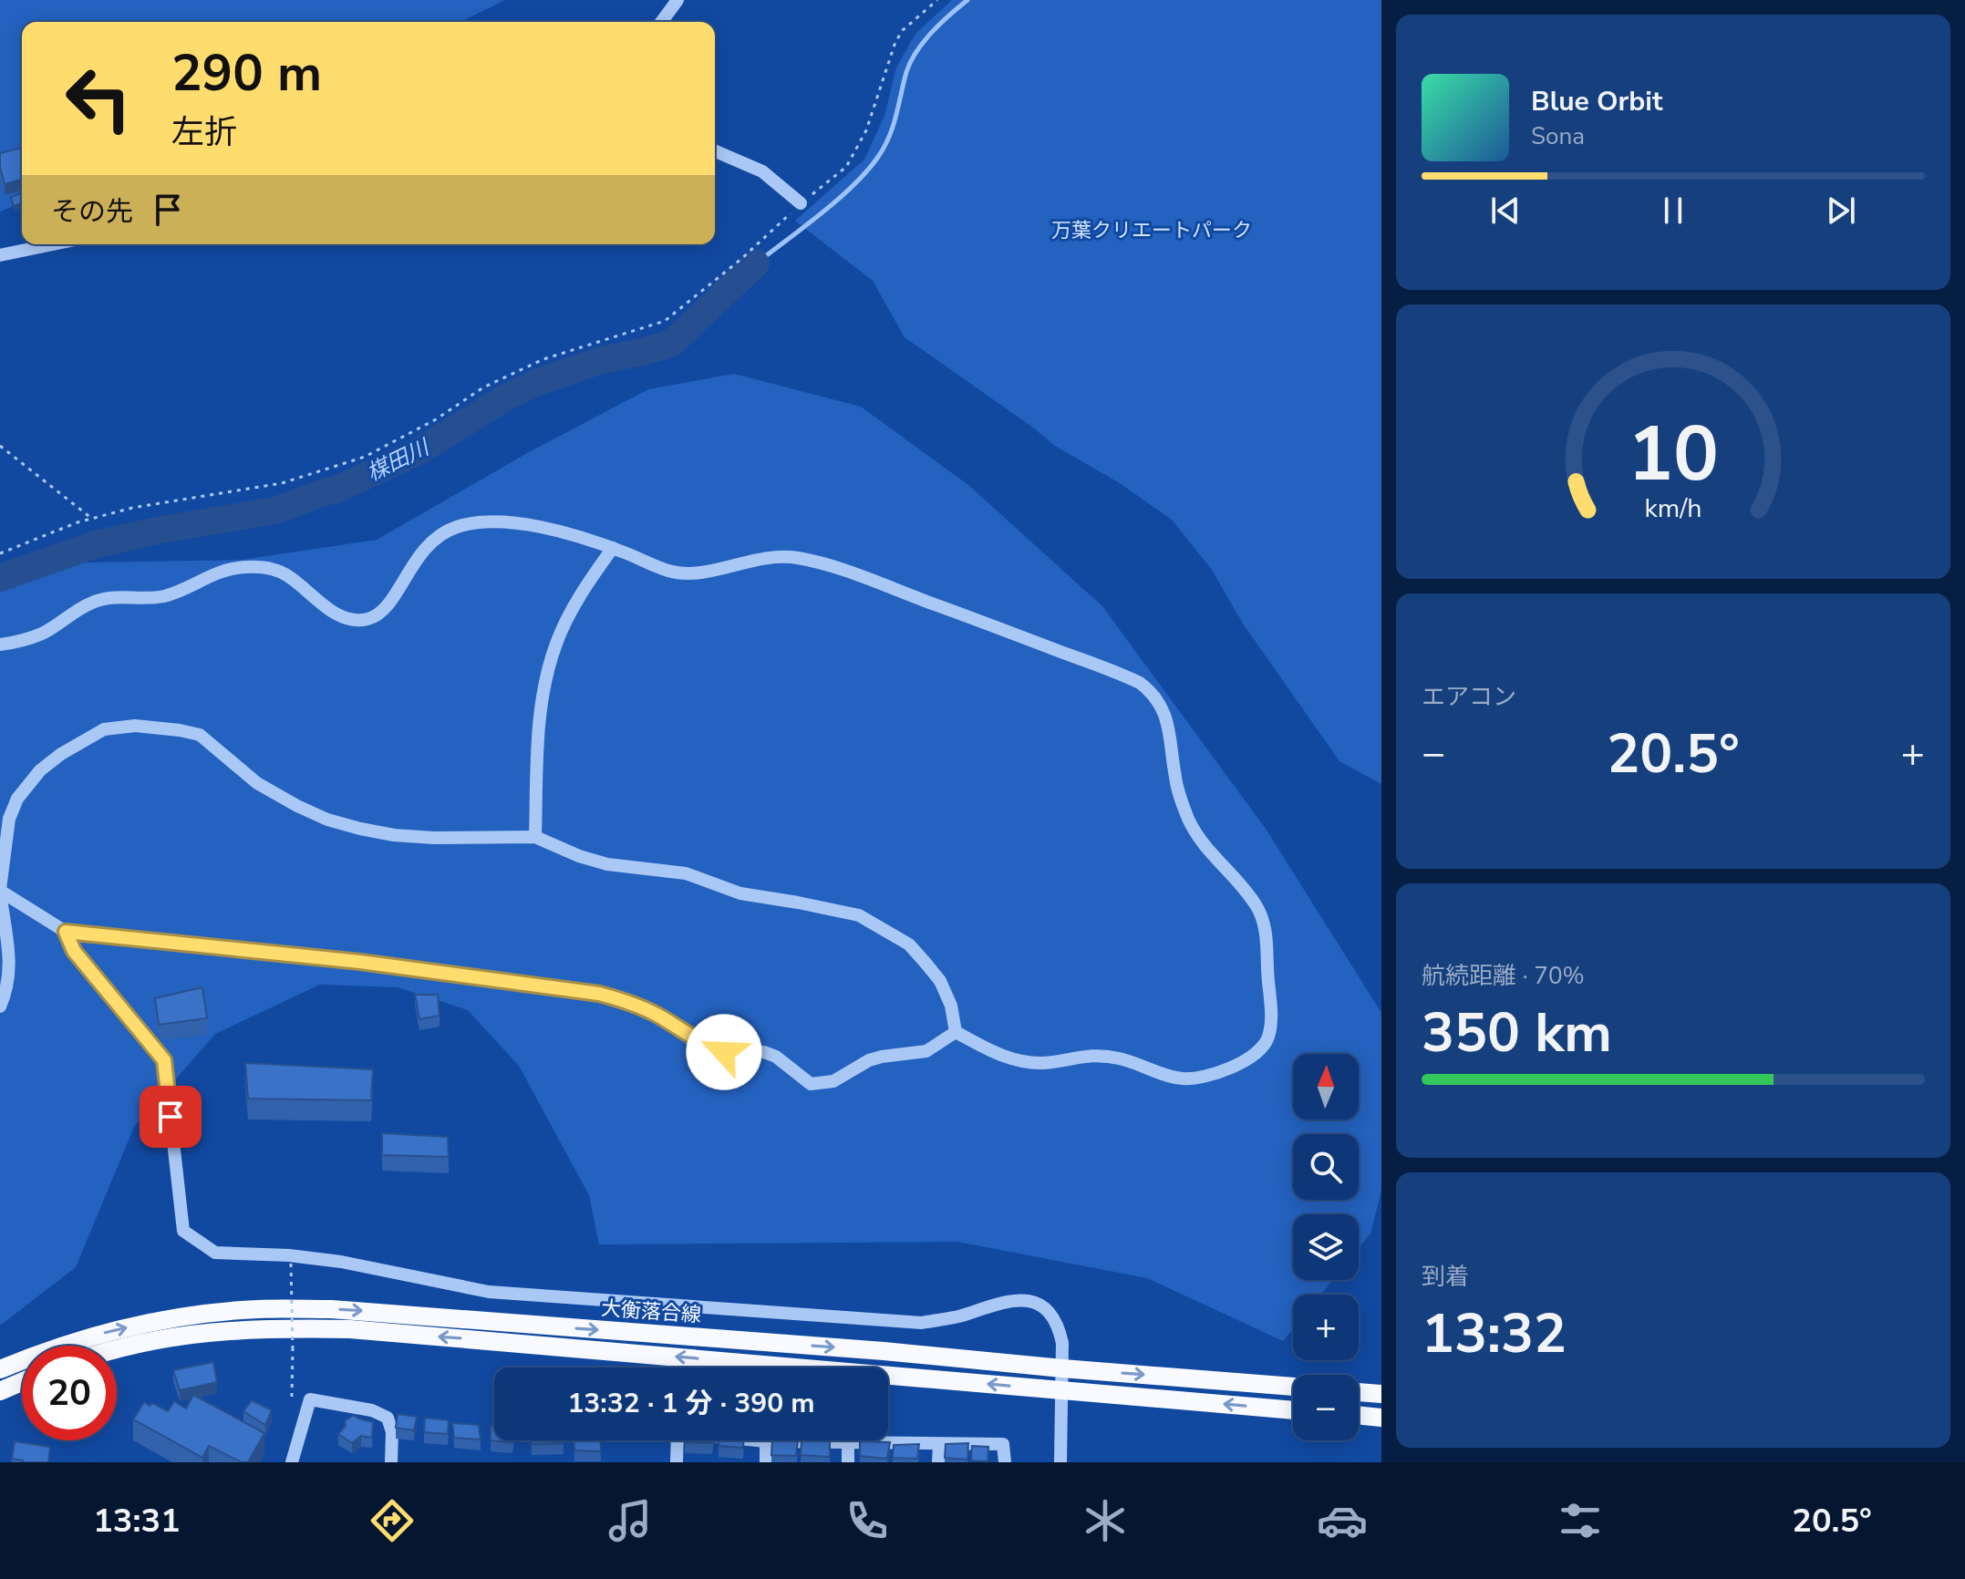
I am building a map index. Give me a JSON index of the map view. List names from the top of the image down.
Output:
{
  "streets": {
    "main road": ["大衡落合線"]
  },
  "water": ["楳田川"],
  "parks": ["万葉クリエートパーク"],
  "north": "top",
  "page": {
    "turn": ["290 m", "左折"],
    "song": ["Blue Orbit", "Sona"],
    "then": "その先",
    "tile": [
      "エアコン",
      ["航続距離 · 70%", "350 km"],
      ["到着", "13:32"]
    ],
    "heat": ["−", "20.5°", "+"],
    "map_buttons": ["+", "−"],
    "limit": "20",
    "trip": "13:32 · 1 分 · 390 m",
    "tabs": ["13:31", "20.5°"],
    "gauge": ["10", "km/h"]
  }
}
